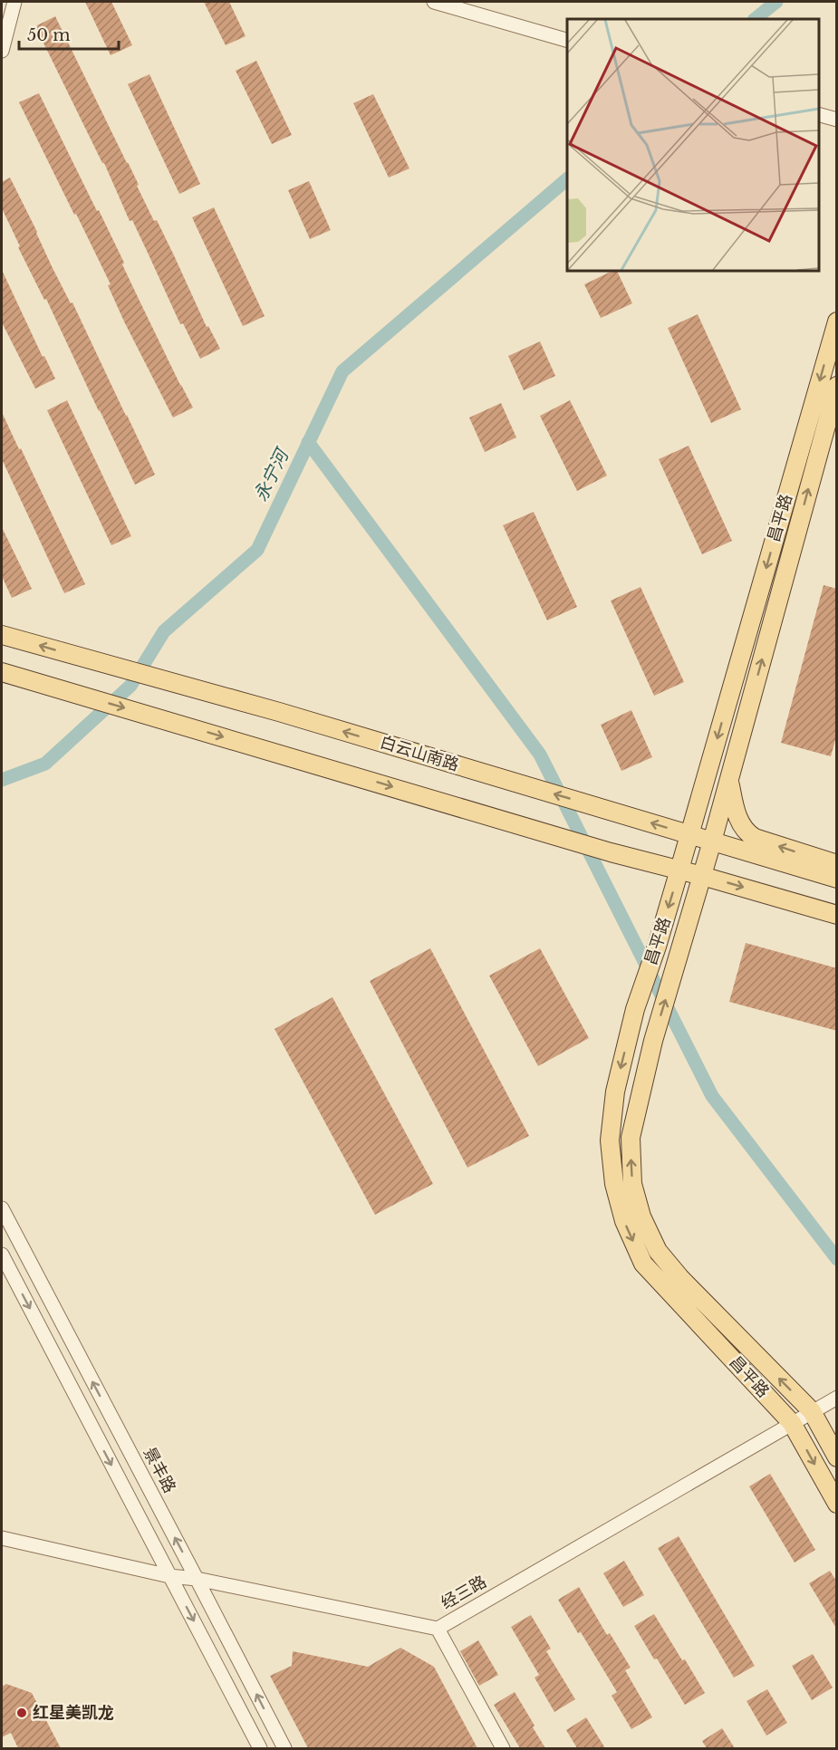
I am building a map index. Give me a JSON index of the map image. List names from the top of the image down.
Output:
{
  "streets": {
    "main road": ["昌平路", "白云山南路"],
    "street": ["景丰路", "经三路"]
  },
  "crossings": [
    ["昌平路", "白云山南路"],
    ["昌平路", "经三路"],
    ["景丰路", "经三路"]
  ],
  "water": ["永宁河"],
  "places": ["红星美凯龙"],
  "scale_bar": "50 m"
}
